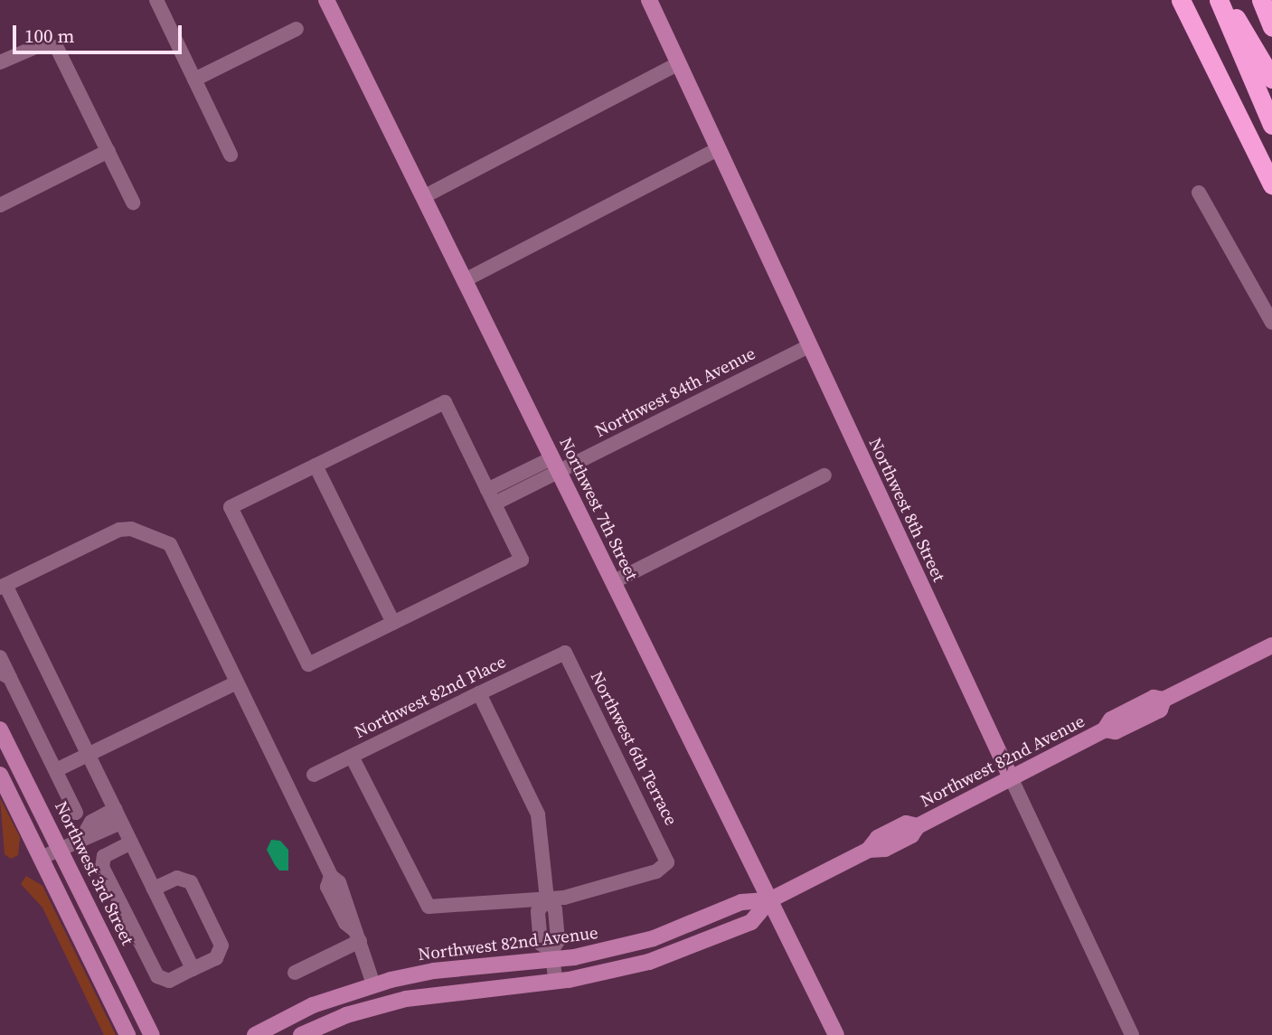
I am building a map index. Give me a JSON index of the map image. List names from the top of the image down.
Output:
{
  "streets": {
    "street": [
      "Northwest 84th Avenue",
      "Northwest 7th Street",
      "Northwest 8th Street",
      "Northwest 82nd Place",
      "Northwest 6th Terrace",
      "Northwest 82nd Avenue",
      "Northwest 3rd Street"
    ]
  },
  "crossings": [
    ["Northwest 84th Avenue", "Northwest 7th Street"],
    ["Northwest 84th Avenue", "Northwest 8th Street"],
    ["Northwest 7th Street", "Northwest 82nd Avenue"],
    ["Northwest 8th Street", "Northwest 82nd Avenue"],
    ["Northwest 82nd Place", "Northwest 6th Terrace"]
  ],
  "scale_bar": "100 m"
}
